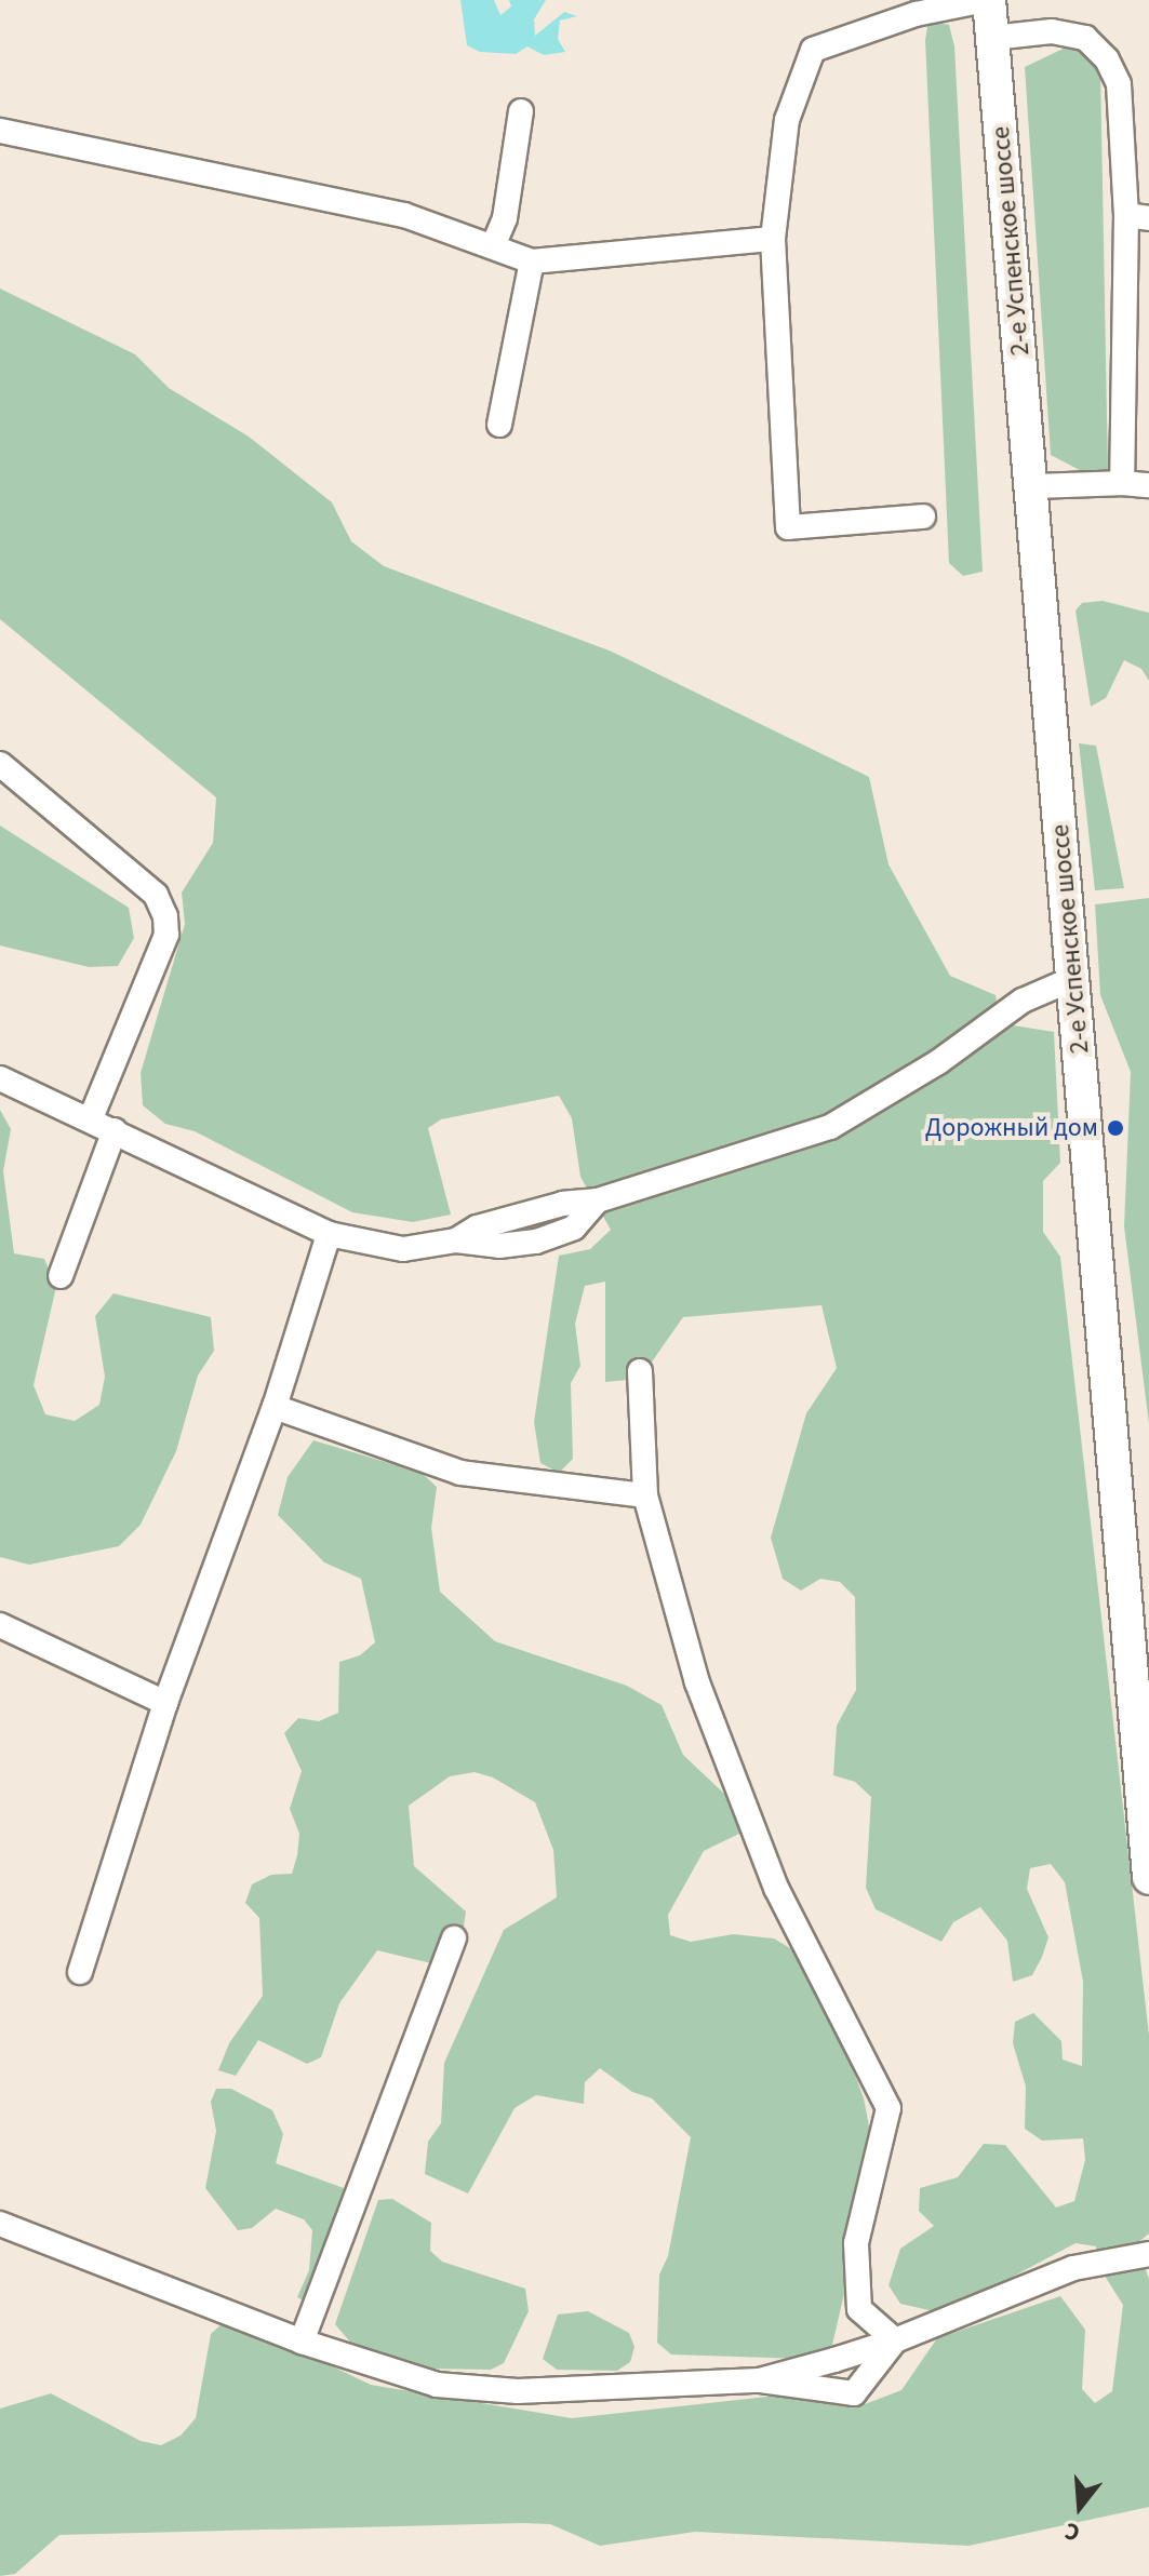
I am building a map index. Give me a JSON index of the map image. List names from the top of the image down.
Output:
{
  "streets": {
    "main road": ["2-е Успенское шоссе"]
  },
  "places": ["Дорожный дом"],
  "north": "bottom"
}
